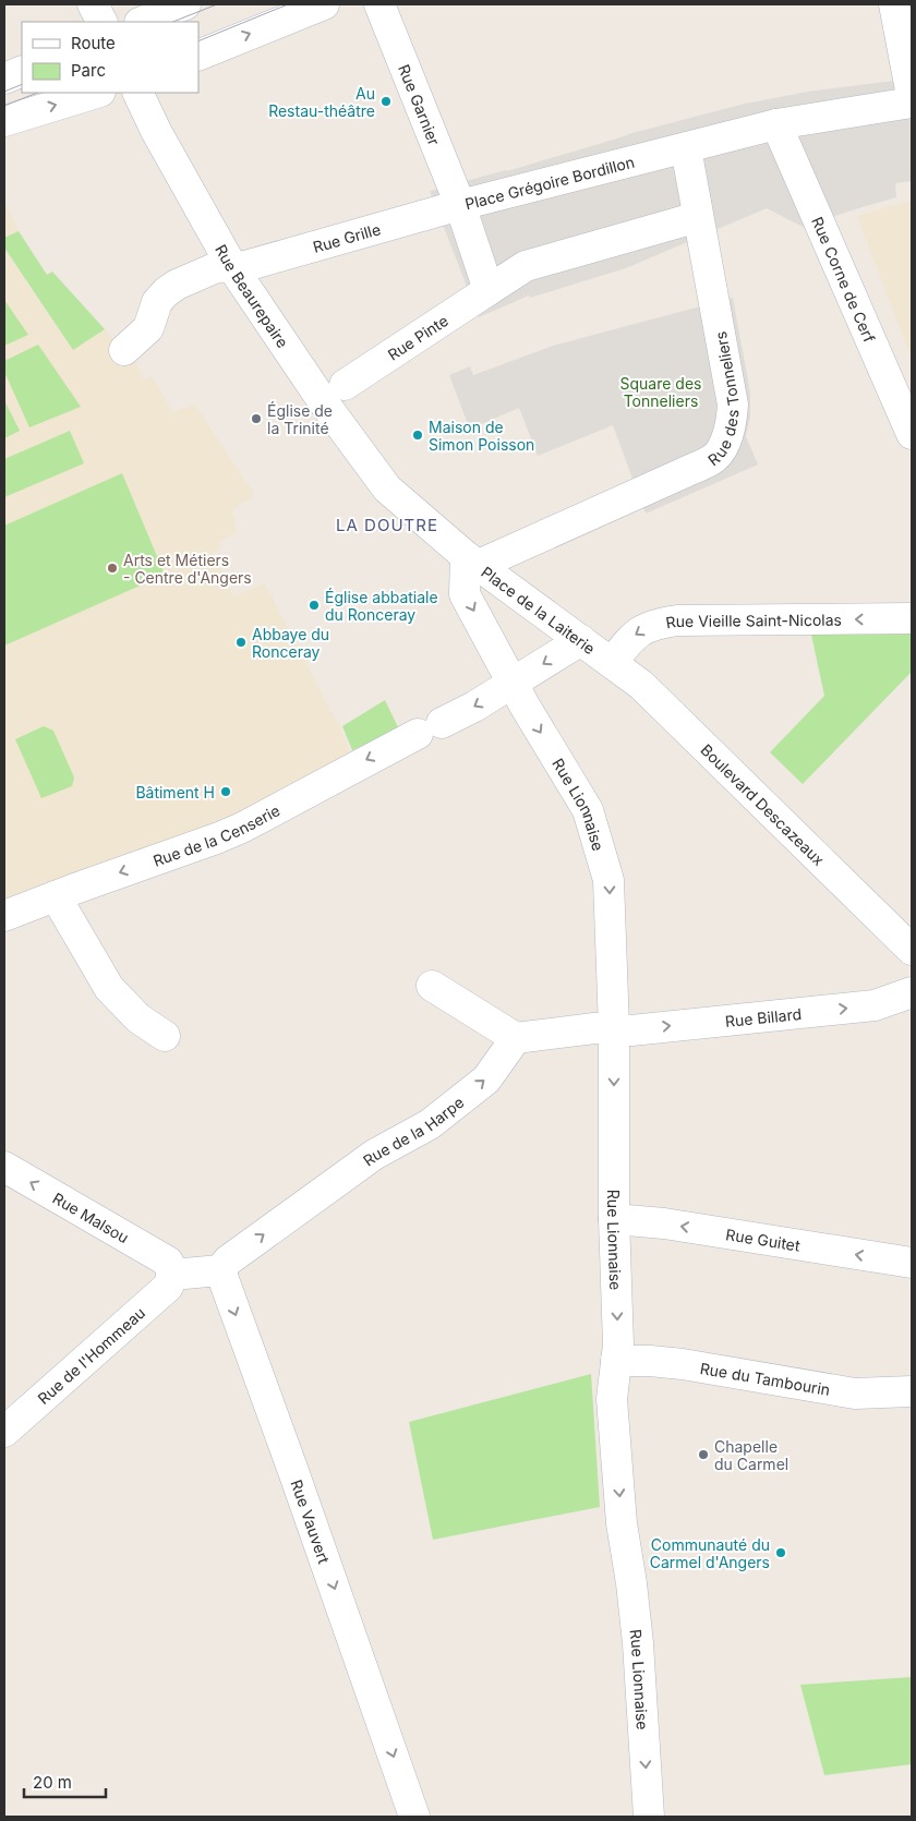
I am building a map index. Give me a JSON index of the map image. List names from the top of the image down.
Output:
{
  "streets": {
    "street": [
      "Rue Garnier",
      "Place Grégoire Bordillon",
      "Rue Grille",
      "Rue Corne de Cerf",
      "Rue Beaurepaire",
      "Rue Pinte",
      "Rue des Tonneliers",
      "Place de la Laiterie",
      "Rue Vieille Saint-Nicolas",
      "Rue Lionnaise",
      "Boulevard Descazeaux",
      "Rue de la Censerie",
      "Rue Billard",
      "Rue de la Harpe",
      "Rue Malsou",
      "Rue Guitet",
      "Rue de l'Hommeau",
      "Rue du Tambourin",
      "Rue Vauvert"
    ]
  },
  "crossings": [
    ["Rue Garnier", "Place Grégoire Bordillon"],
    ["Rue Garnier", "Rue Grille"],
    ["Place Grégoire Bordillon", "Rue Grille"],
    ["Place Grégoire Bordillon", "Rue Corne de Cerf"],
    ["Place Grégoire Bordillon", "Rue Pinte"],
    ["Place Grégoire Bordillon", "Rue des Tonneliers"],
    ["Rue Grille", "Rue Beaurepaire"],
    ["Rue Beaurepaire", "Place de la Laiterie"],
    ["Rue des Tonneliers", "Place de la Laiterie"],
    ["Place de la Laiterie", "Rue Vieille Saint-Nicolas"],
    ["Place de la Laiterie", "Rue Lionnaise"],
    ["Place de la Laiterie", "Boulevard Descazeaux"],
    ["Place de la Laiterie", "Rue de la Censerie"],
    ["Rue Vieille Saint-Nicolas", "Boulevard Descazeaux"],
    ["Rue Lionnaise", "Rue de la Censerie"],
    ["Rue Lionnaise", "Rue Billard"],
    ["Rue Lionnaise", "Rue Guitet"],
    ["Rue Lionnaise", "Rue du Tambourin"],
    ["Rue de la Harpe", "Rue Vauvert"],
    ["Rue Malsou", "Rue de l'Hommeau"]
  ],
  "one_way": [
    "Rue Vieille Saint-Nicolas",
    "Rue Lionnaise",
    "Rue de la Censerie",
    "Rue Billard",
    "Rue de la Harpe",
    "Rue Guitet",
    "Rue Vauvert"
  ],
  "districts": ["LA DOUTRE"],
  "parks": ["Square des Tonneliers"],
  "places": [
    "Au Restau-théâtre",
    "Église de la Trinité",
    "Maison de Simon Poisson",
    "Arts et Métiers - Centre d'Angers",
    "Église abbatiale du Ronceray",
    "Abbaye du Ronceray",
    "Bâtiment H",
    "Chapelle du Carmel",
    "Communauté du Carmel d'Angers"
  ],
  "legend": ["Route", "Parc"],
  "scale_bar": "20 m"
}
